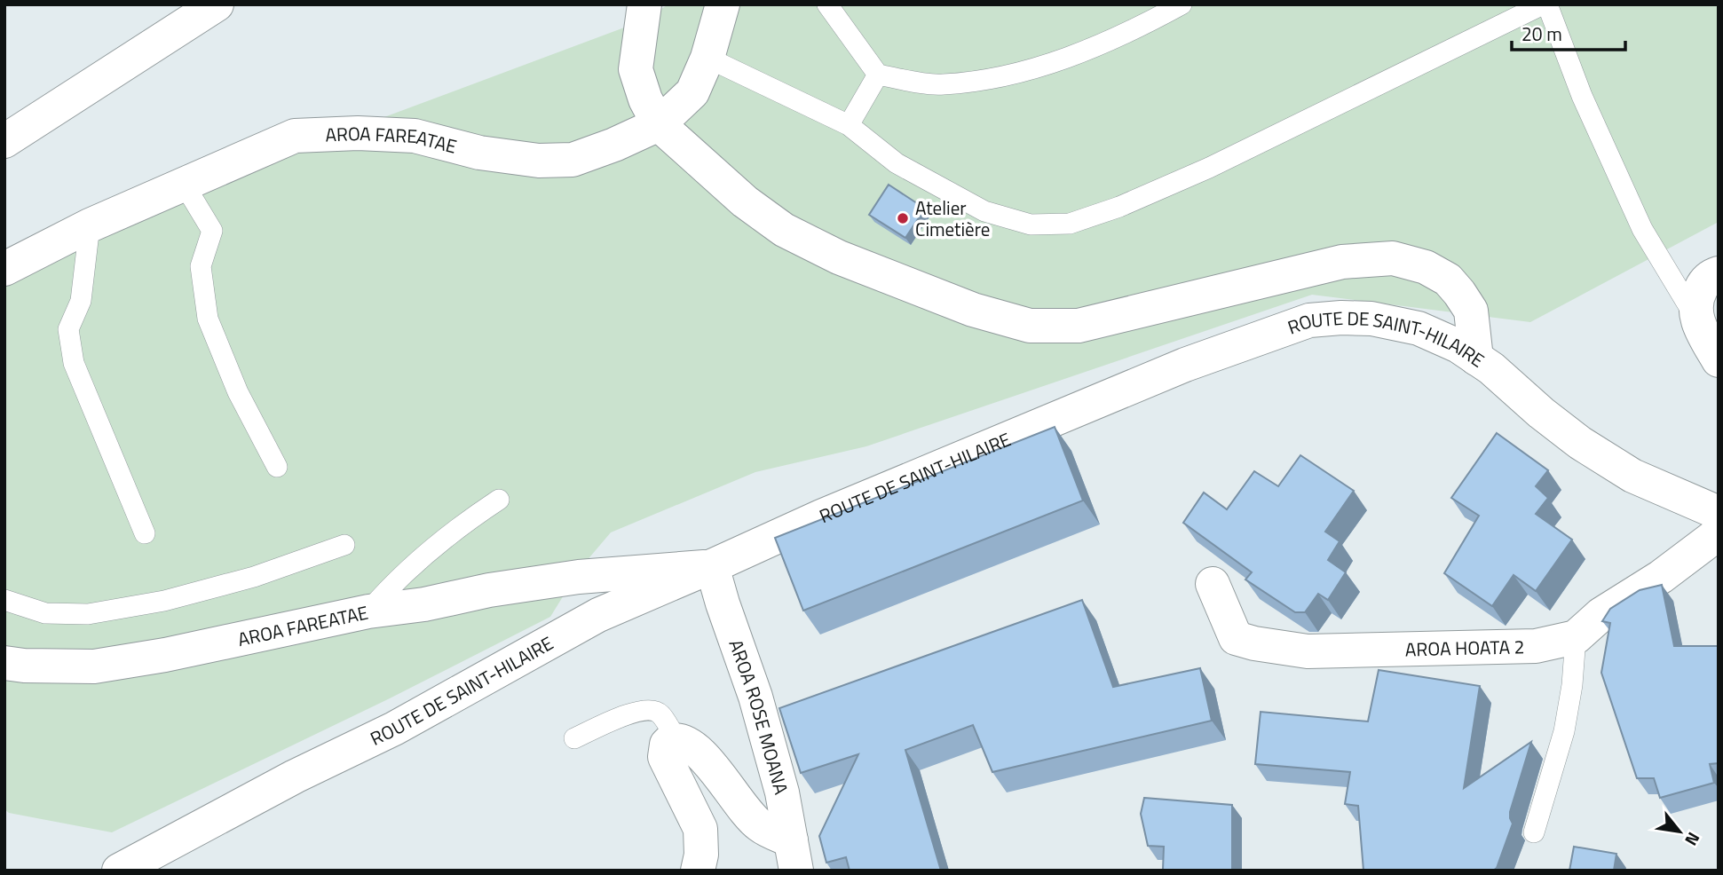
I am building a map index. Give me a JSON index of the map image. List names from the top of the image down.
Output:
{
  "streets": {
    "street": [
      "AROA FAREATAE",
      "ROUTE DE SAINT-HILAIRE",
      "AROA HOATA 2",
      "AROA ROSE MOANA"
    ]
  },
  "crossings": [
    ["AROA FAREATAE", "ROUTE DE SAINT-HILAIRE"],
    ["AROA FAREATAE", "AROA ROSE MOANA"],
    ["ROUTE DE SAINT-HILAIRE", "AROA ROSE MOANA"]
  ],
  "places": ["Atelier Cimetière"],
  "scale_bar": "20 m",
  "north": "bottom right"
}
